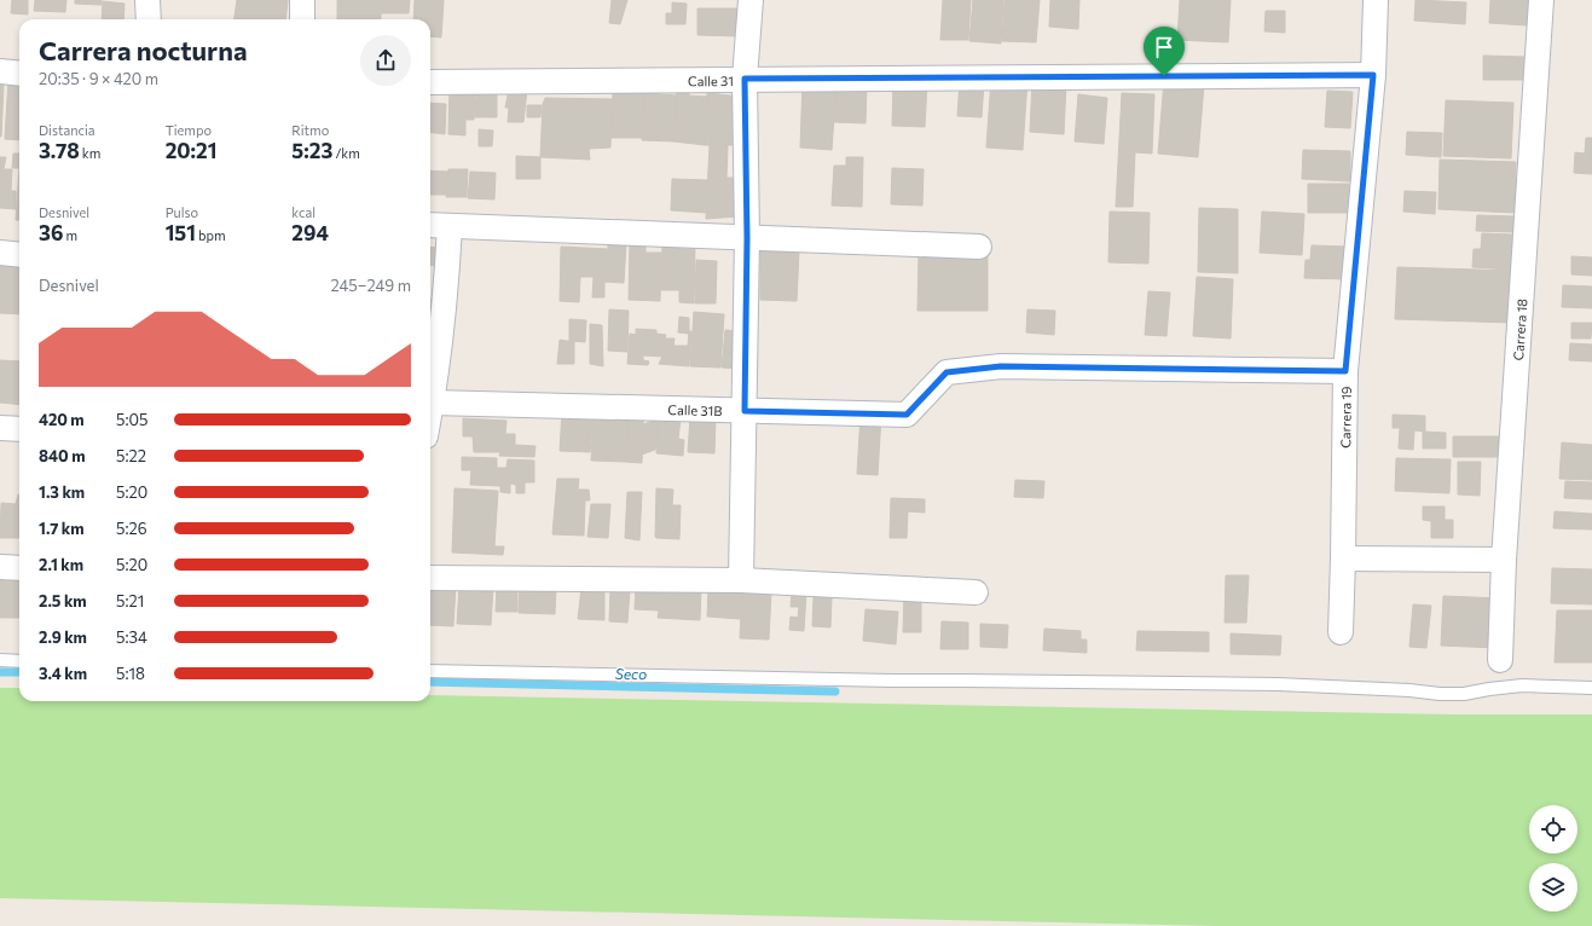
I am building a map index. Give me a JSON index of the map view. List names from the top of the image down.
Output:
{
  "streets": {
    "street": [
      "Calle 31",
      "Carrera 18",
      "Calle 31B",
      "Carrera 19"
    ]
  },
  "crossings": [
    ["Calle 31", "Carrera 19"],
    ["Calle 31B", "Carrera 19"]
  ],
  "water": ["Seco"],
  "page": {
    "heading": ["Carrera nocturna", "20:35 · 9 × 420 m"],
    "stats": [
      ["Distancia", "3.78 km"],
      ["Tiempo", "20:21"],
      ["Ritmo", "5:23 /km"],
      ["Desnivel", "36 m"],
      ["Pulso", "151 bpm"],
      ["kcal", "294"]
    ],
    "chart": ["Desnivel", "245–249 m"],
    "list": [
      {
        "name": "420 m",
        "note": "5:05"
      },
      {
        "name": "840 m",
        "note": "5:22"
      },
      {
        "name": "1.3 km",
        "note": "5:20"
      },
      {
        "name": "1.7 km",
        "note": "5:26"
      },
      {
        "name": "2.1 km",
        "note": "5:20"
      },
      {
        "name": "2.5 km",
        "note": "5:21"
      },
      {
        "name": "2.9 km",
        "note": "5:34"
      },
      {
        "name": "3.4 km",
        "note": "5:18"
      }
    ]
  }
}
